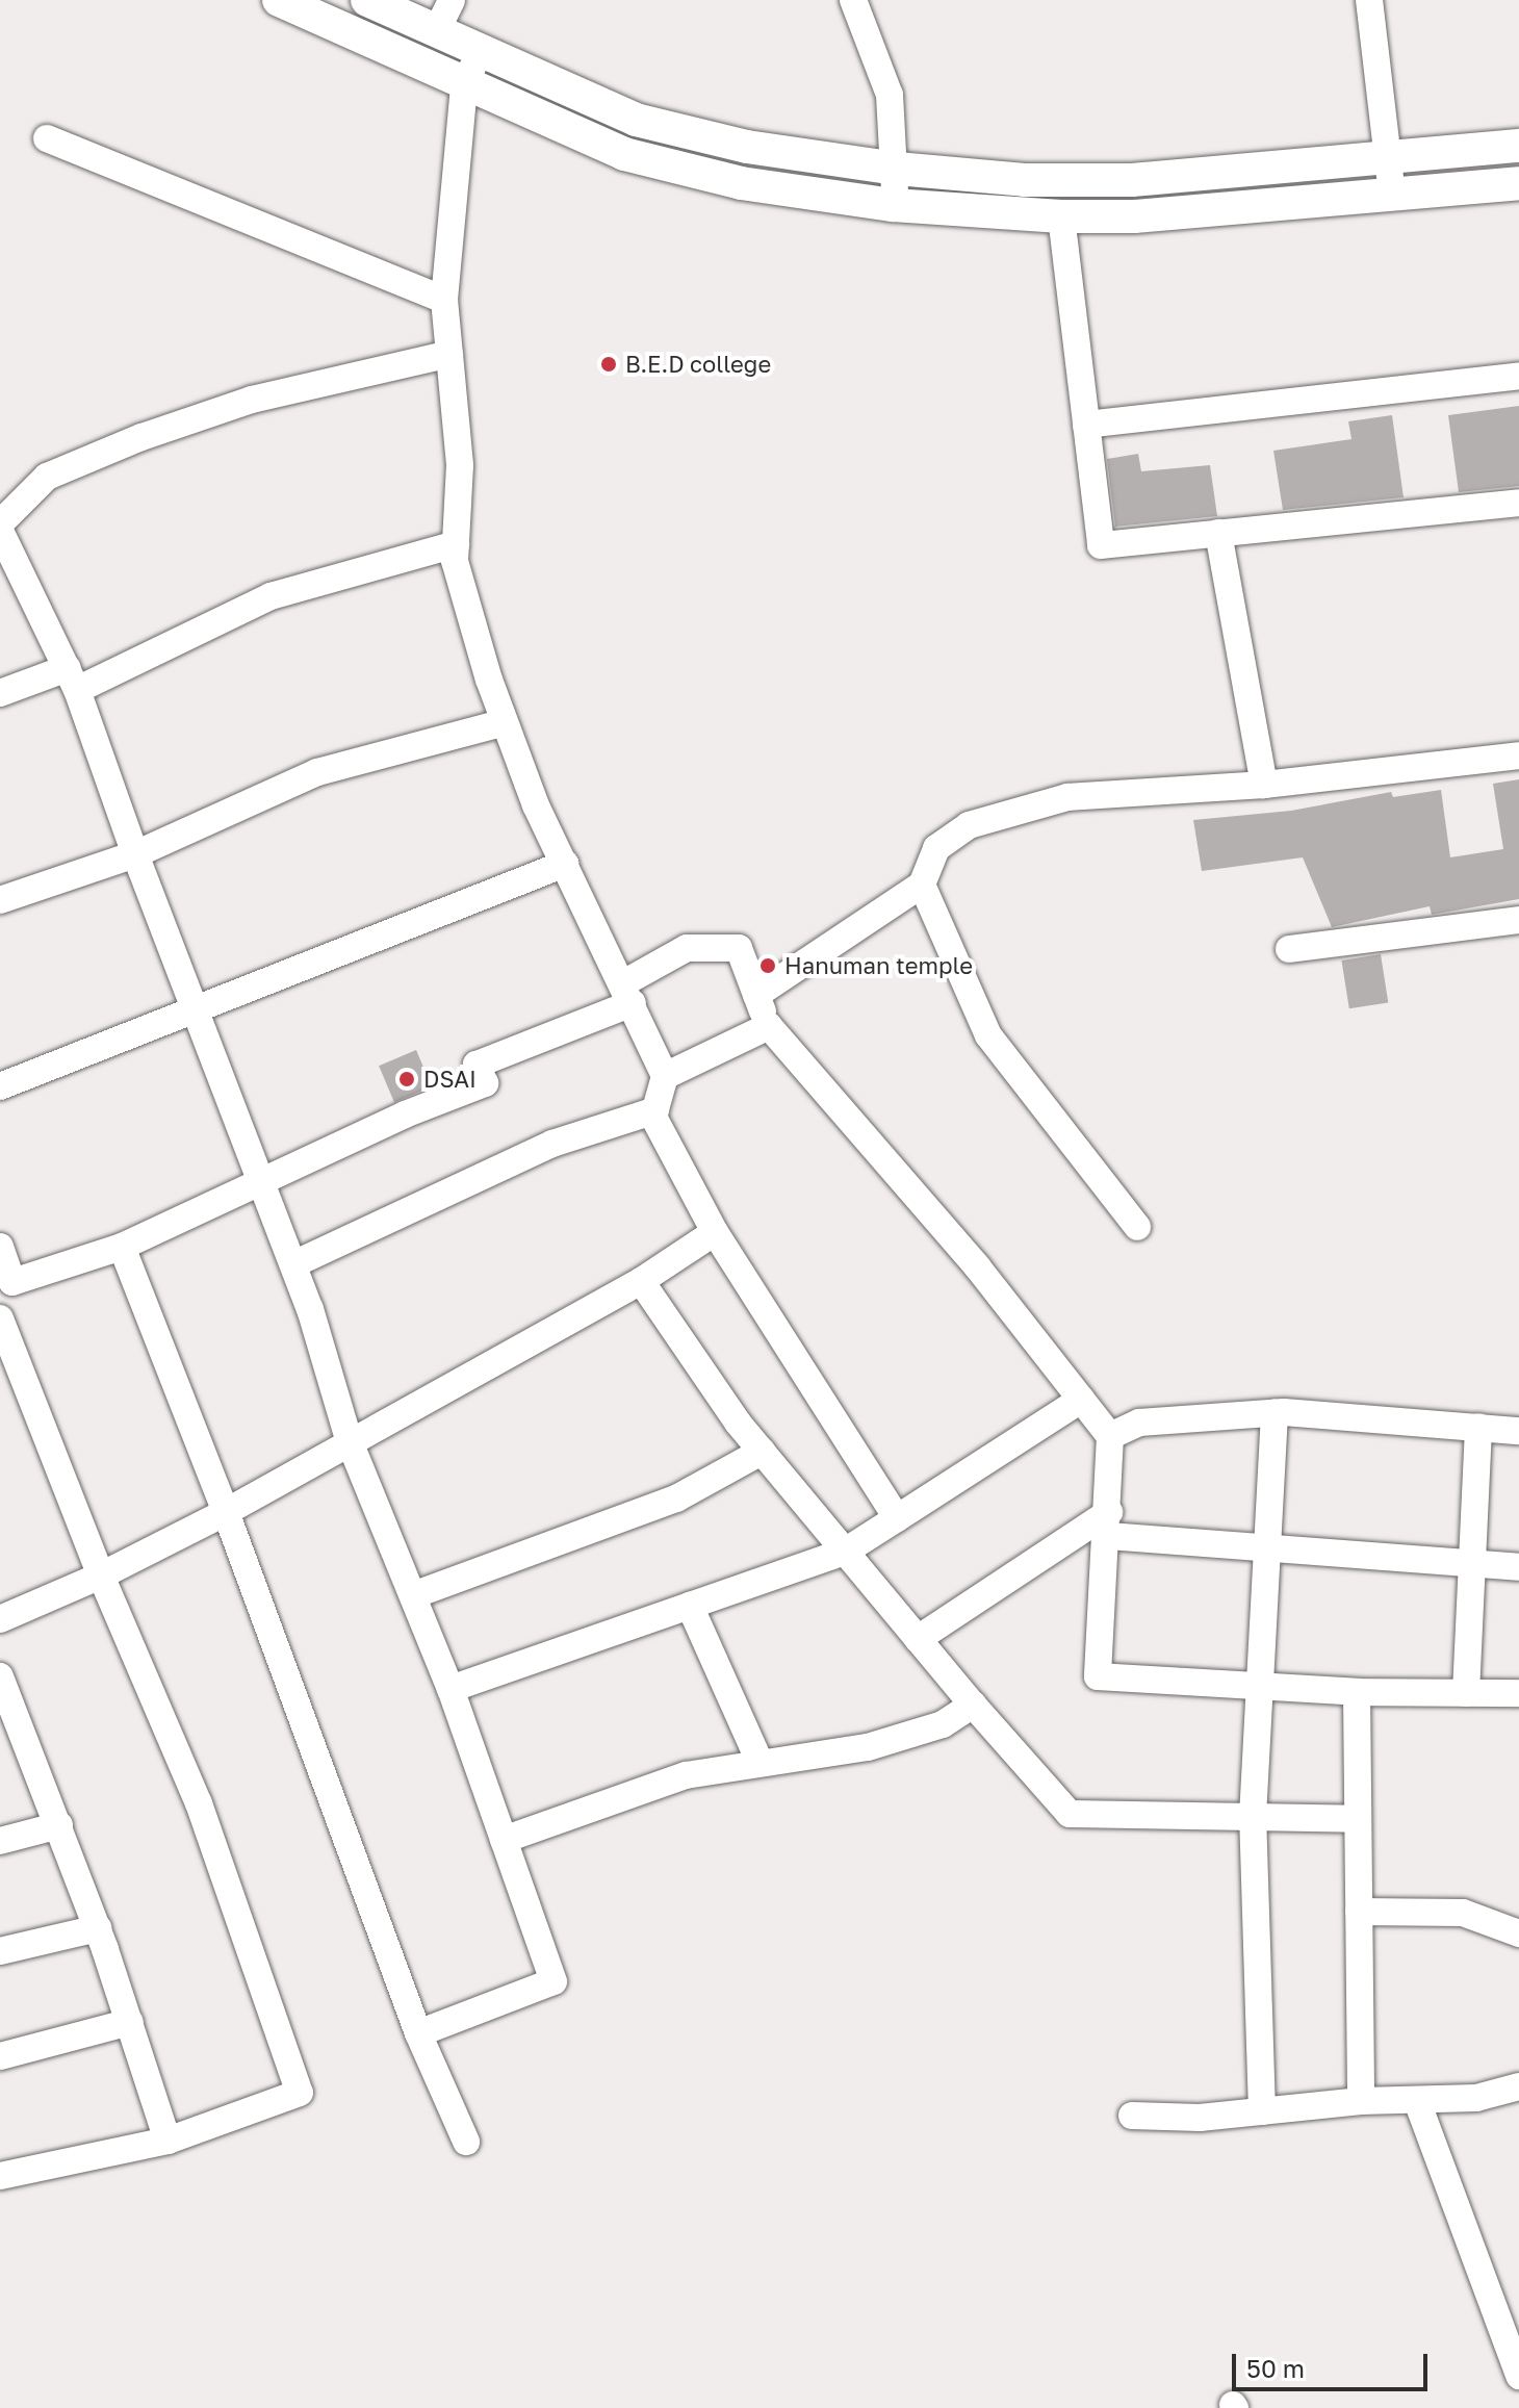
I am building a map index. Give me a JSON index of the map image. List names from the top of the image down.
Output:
{
  "places": ["B.E.D college", "Hanuman temple", "DSAI"],
  "scale_bar": "50 m"
}
